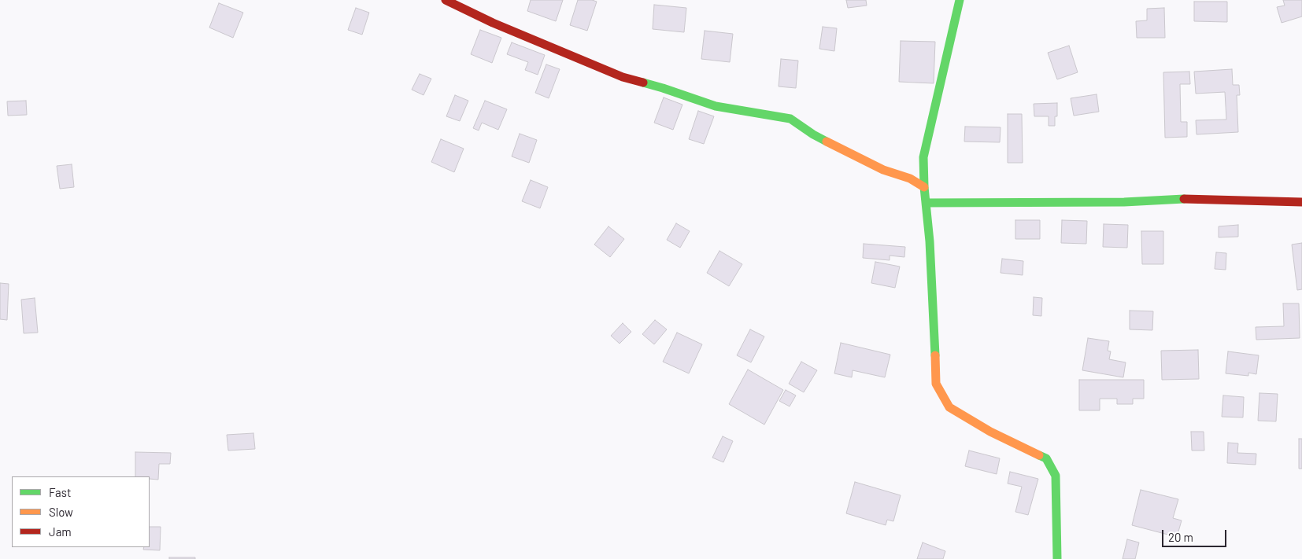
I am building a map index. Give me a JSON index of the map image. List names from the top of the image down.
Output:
{
  "legend": ["Fast", "Slow", "Jam"],
  "scale_bar": "20 m"
}
